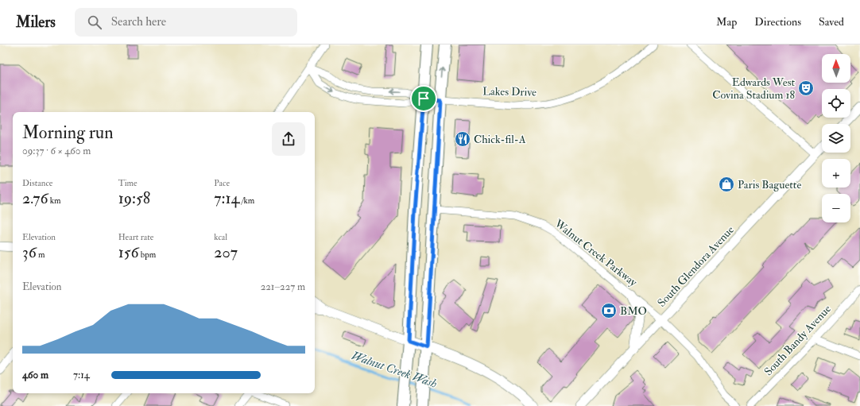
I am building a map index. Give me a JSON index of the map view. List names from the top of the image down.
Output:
{
  "streets": {
    "street": [
      "Lakes Drive",
      "Walnut Creek Parkway",
      "South Glendora Avenue",
      "South Bandy Avenue"
    ]
  },
  "crossings": [
    ["Walnut Creek Parkway", "South Glendora Avenue"]
  ],
  "water": ["Walnut Creek Wash"],
  "places": {
    "theatre": ["Edwards West Covina Stadium 18"],
    "restaurant": ["Chick-fil-A"],
    "shop": ["Paris Baguette"],
    "bank": ["BMO"]
  },
  "north": "top",
  "page": {
    "header": "Milers",
    "search": "Search here",
    "nav": ["Map", "Directions", "Saved"],
    "map_buttons": ["+", "−"],
    "heading": ["Morning run", "09:37 · 6 × 460 m"],
    "stats": [
      ["Distance", "2.76 km"],
      ["Time", "19:58"],
      ["Pace", "7:14 /km"],
      ["Elevation", "36 m"],
      ["Heart rate", "156 bpm"],
      ["kcal", "207"]
    ],
    "chart": ["Elevation", "221–227 m"],
    "list": [
      {
        "name": "460 m",
        "note": "7:14"
      }
    ]
  }
}
